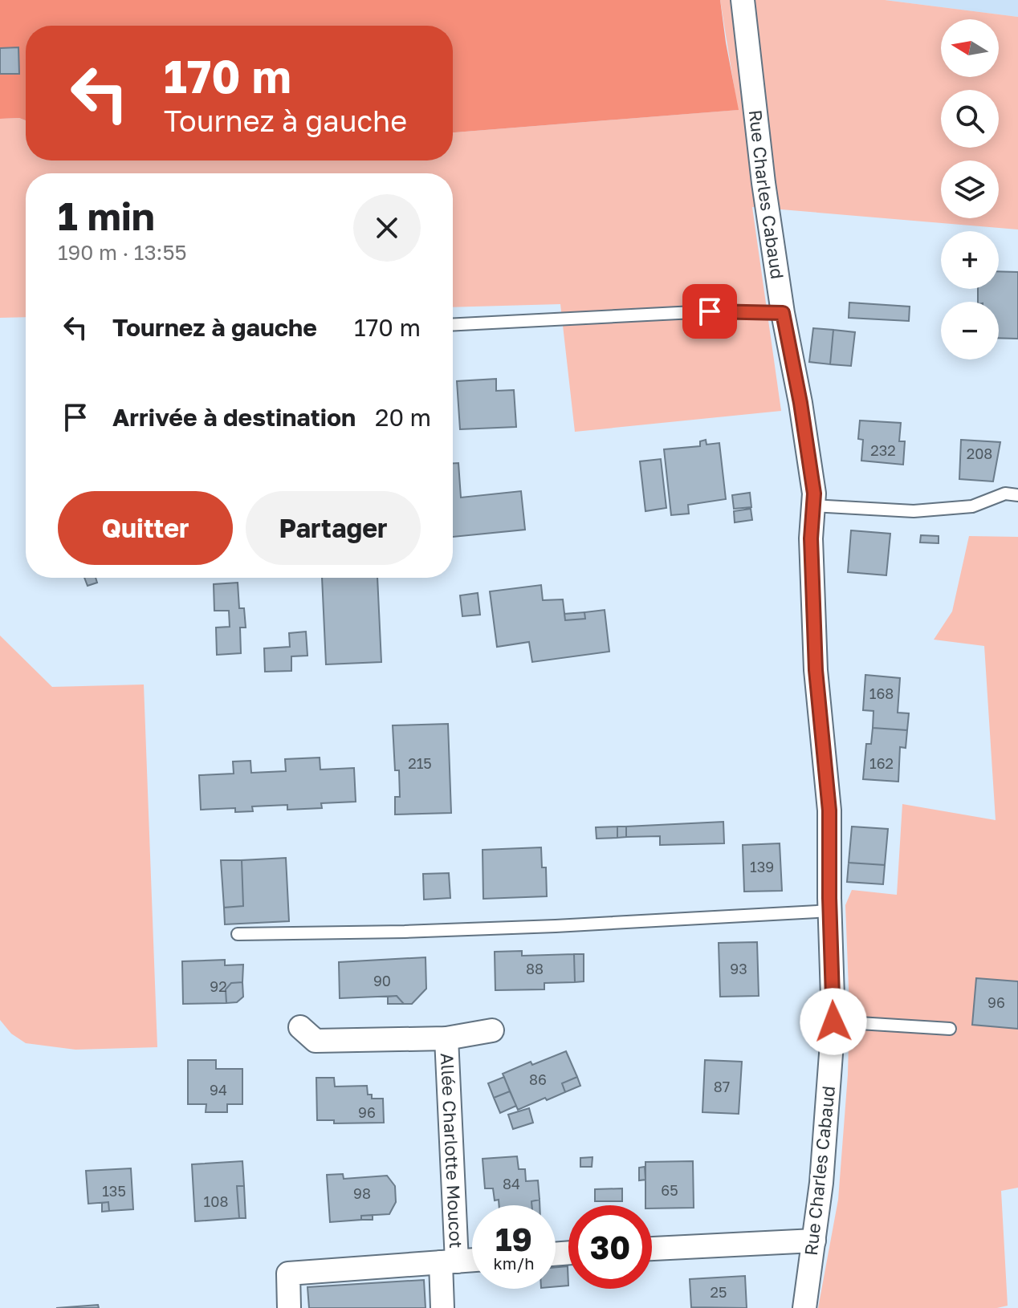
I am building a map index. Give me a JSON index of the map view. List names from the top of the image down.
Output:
{
  "streets": {
    "street": ["Rue Charles Cabaud", "Allée Charlotte Moucot"]
  },
  "house_numbers": [
    "232",
    "208",
    "168",
    "215",
    "162",
    "139",
    "88",
    "93",
    "90",
    "92",
    "96",
    "86",
    "87",
    "94",
    "96",
    "84",
    "65",
    "135",
    "98",
    "108",
    "25"
  ],
  "north": "left",
  "page": {
    "map_buttons": ["+", "−"],
    "turn": ["170 m", "Tournez à gauche"],
    "heading": ["1 min", "190 m · 13:55"],
    "list": [
      {
        "name": "Tournez à gauche",
        "value": "170 m"
      },
      {
        "name": "Arrivée à destination",
        "value": "20 m"
      }
    ],
    "buttons": ["Quitter", "Partager"],
    "speed": "19 km/h",
    "limit": "30"
  }
}
